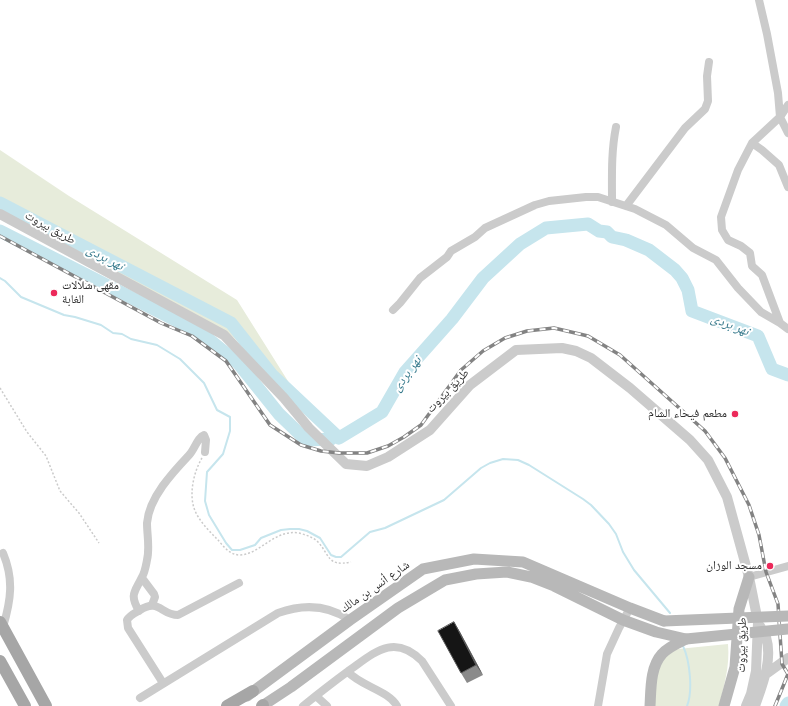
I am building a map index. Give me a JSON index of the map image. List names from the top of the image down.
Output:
{
  "streets": {
    "main road": ["شارع أنس بن مالك"],
    "street": ["طريق بيروت"]
  },
  "water": ["نهر بردى"],
  "places": ["مقهى شلالات الغابة", "مطعم فيحاء الشام", "مسجد الوزان"]
}
